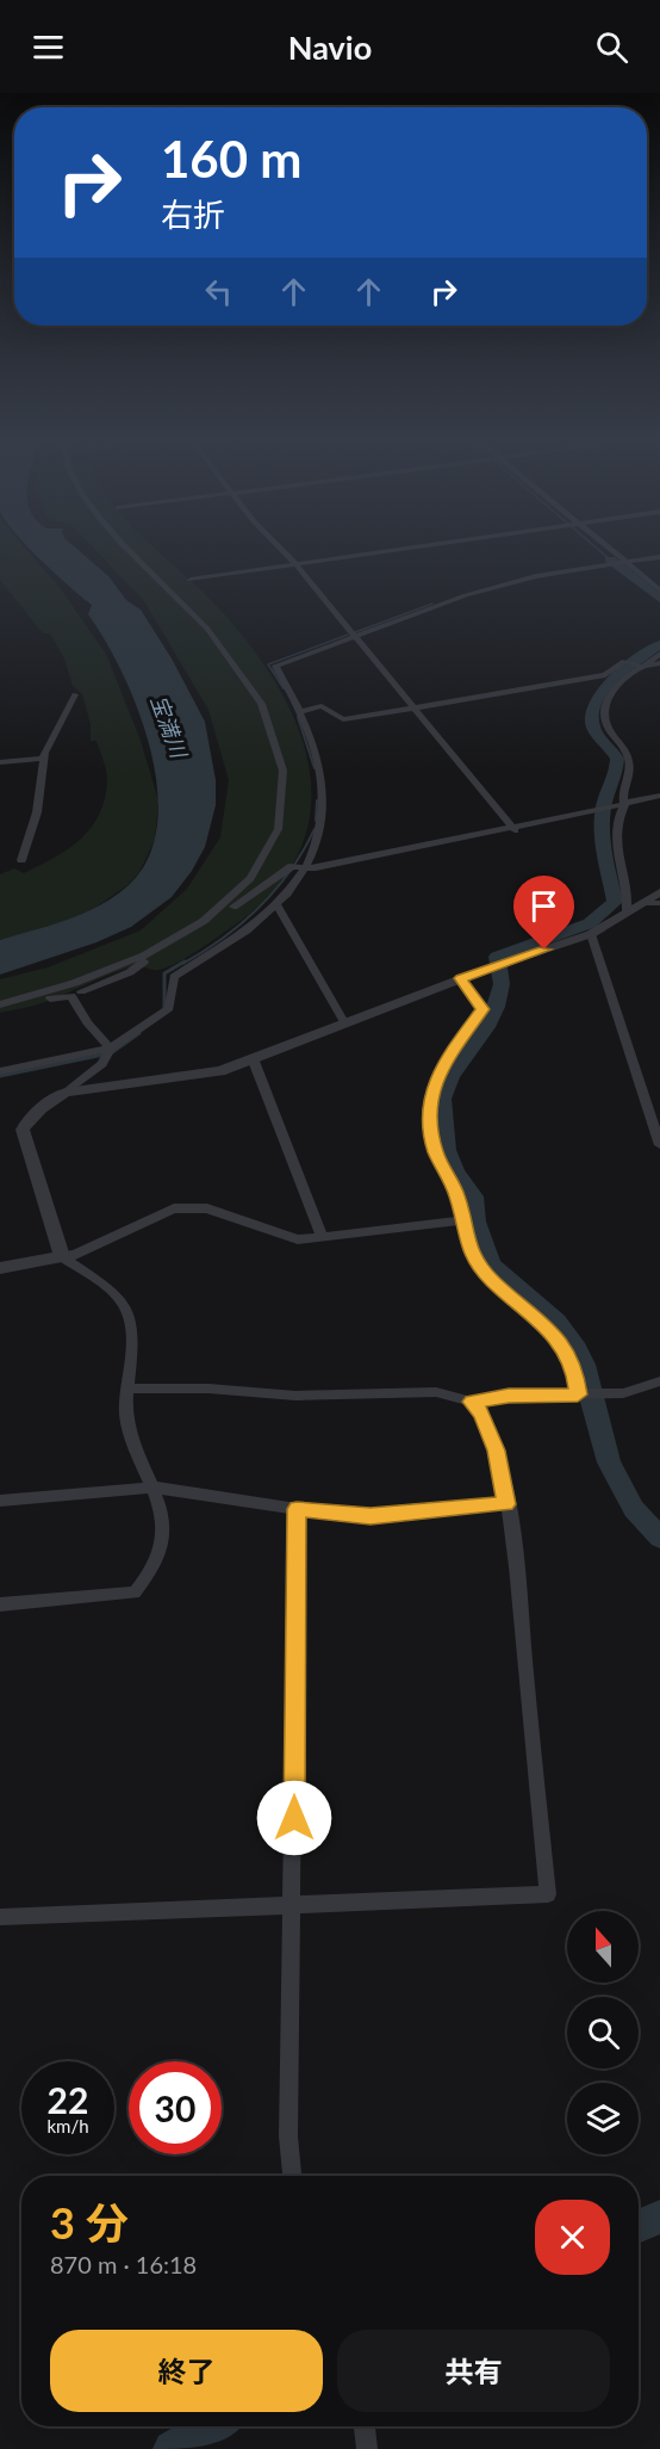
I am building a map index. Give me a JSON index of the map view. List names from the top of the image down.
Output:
{
  "water": ["宝満川"],
  "north": "top",
  "page": {
    "header": "Navio",
    "turn": ["160 m", "右折"],
    "speed": "22 km/h",
    "limit": "30",
    "heading": ["3 分", "870 m · 16:18"],
    "buttons": ["終了", "共有"]
  }
}
